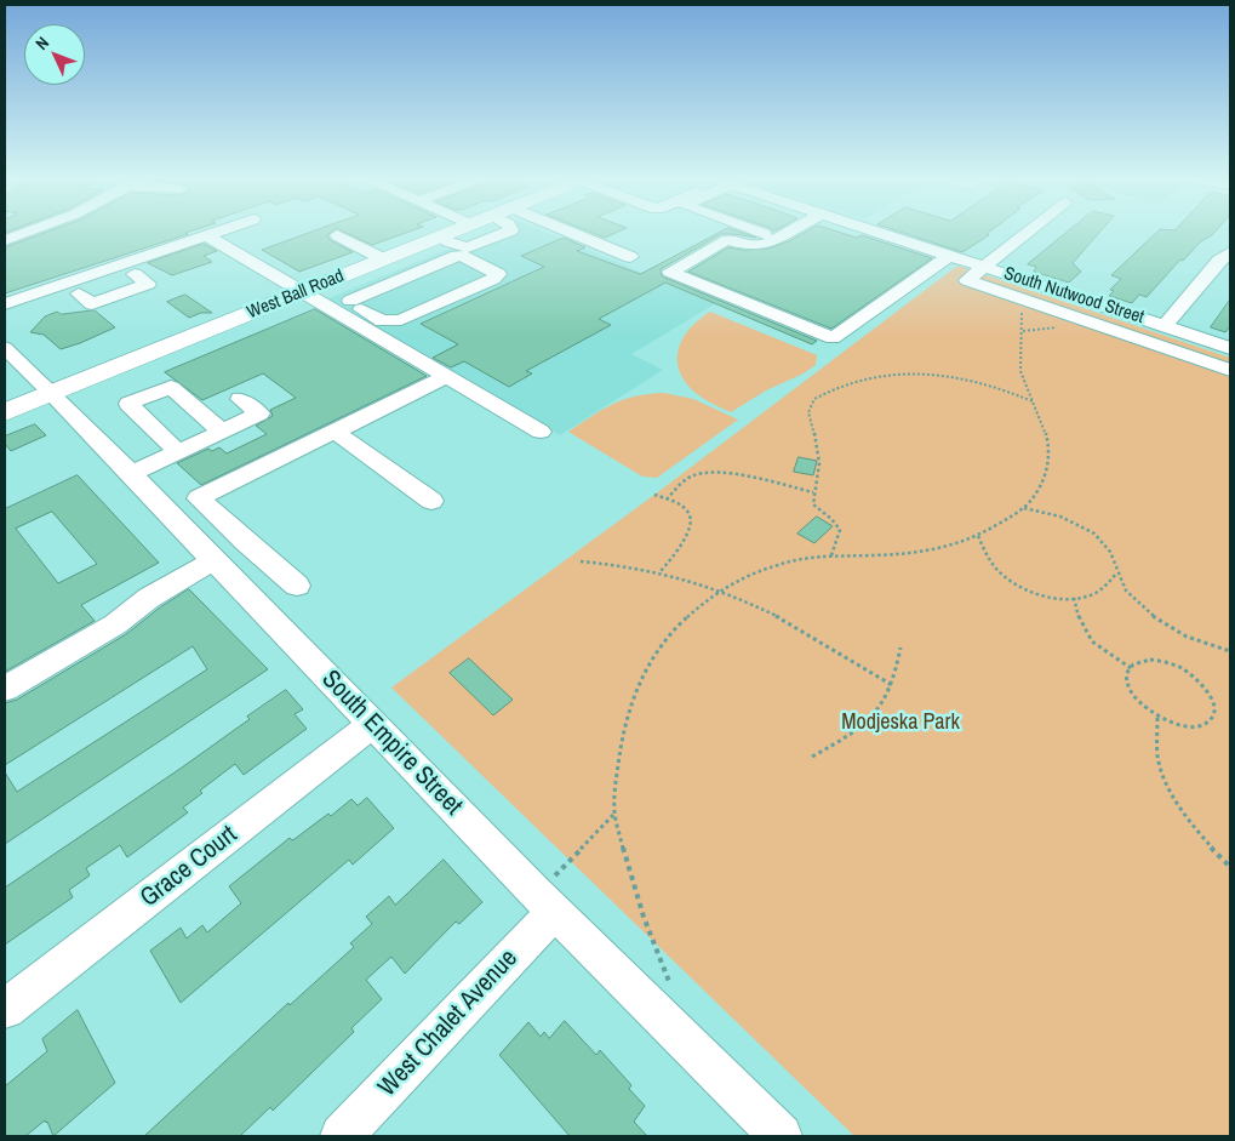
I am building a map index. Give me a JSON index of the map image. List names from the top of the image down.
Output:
{
  "streets": {
    "main road": ["West Ball Road"],
    "street": [
      "South Nutwood Street",
      "South Empire Street",
      "Grace Court",
      "West Chalet Avenue"
    ]
  },
  "crossings": [
    ["West Ball Road", "South Empire Street"],
    ["South Empire Street", "Grace Court"],
    ["South Empire Street", "West Chalet Avenue"]
  ],
  "parks": ["Modjeska Park"],
  "north": "top left"
}
